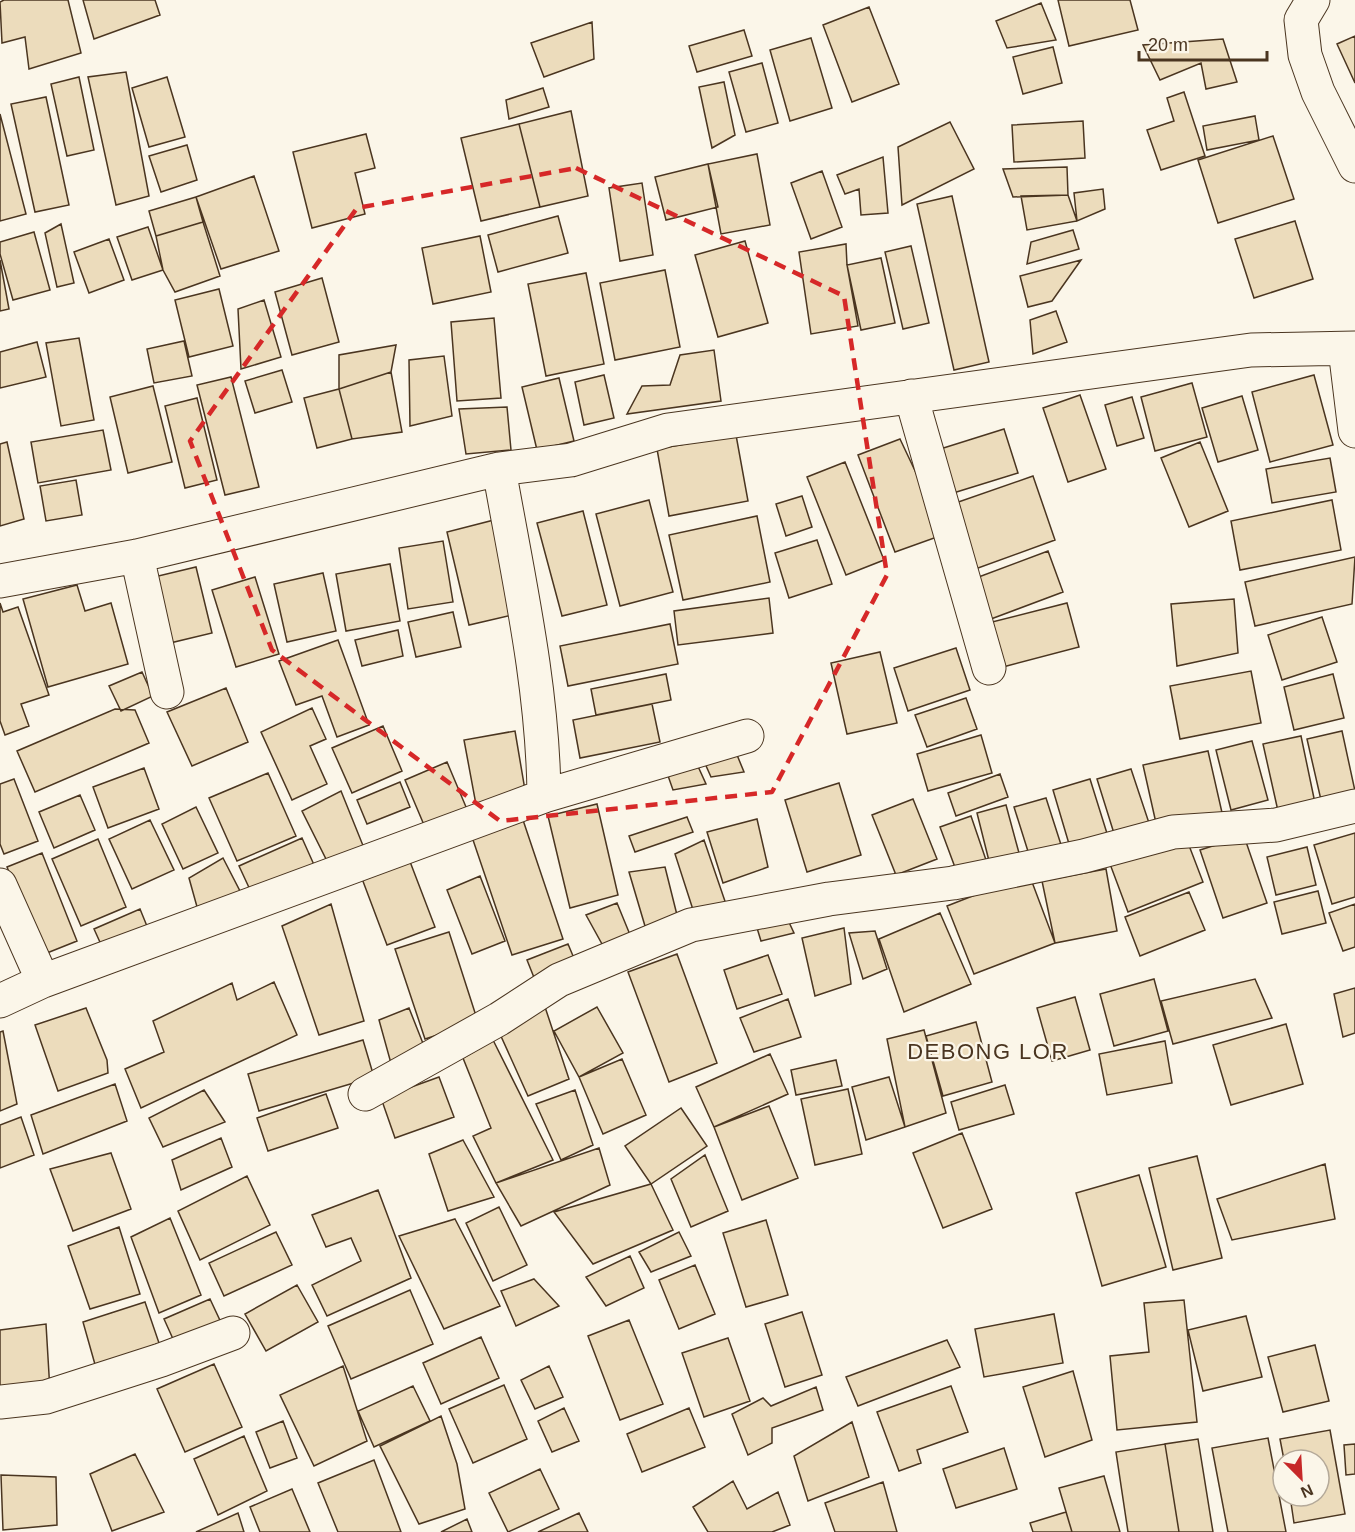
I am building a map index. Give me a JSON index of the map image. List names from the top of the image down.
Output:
{
  "districts": ["DEBONG LOR"],
  "scale_bar": "20 m",
  "north": "bottom right"
}
